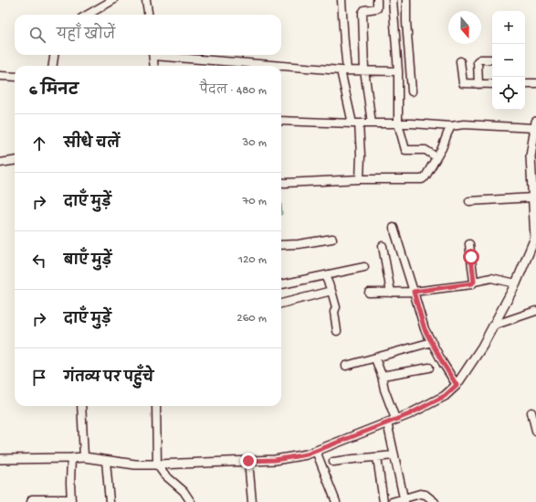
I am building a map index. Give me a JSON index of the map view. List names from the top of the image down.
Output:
{
  "north": "bottom",
  "page": {
    "map_buttons": ["+", "−"],
    "search": "यहाँ खोजें",
    "heading": ["6 मिनट", "पैदल · 480 m"],
    "list": [
      ["सीधे चलें", "30 m"],
      ["दाएँ मुड़ें", "70 m"],
      ["बाएँ मुड़ें", "120 m"],
      ["दाएँ मुड़ें", "260 m"],
      "गंतव्य पर पहुँचे"
    ]
  }
}
